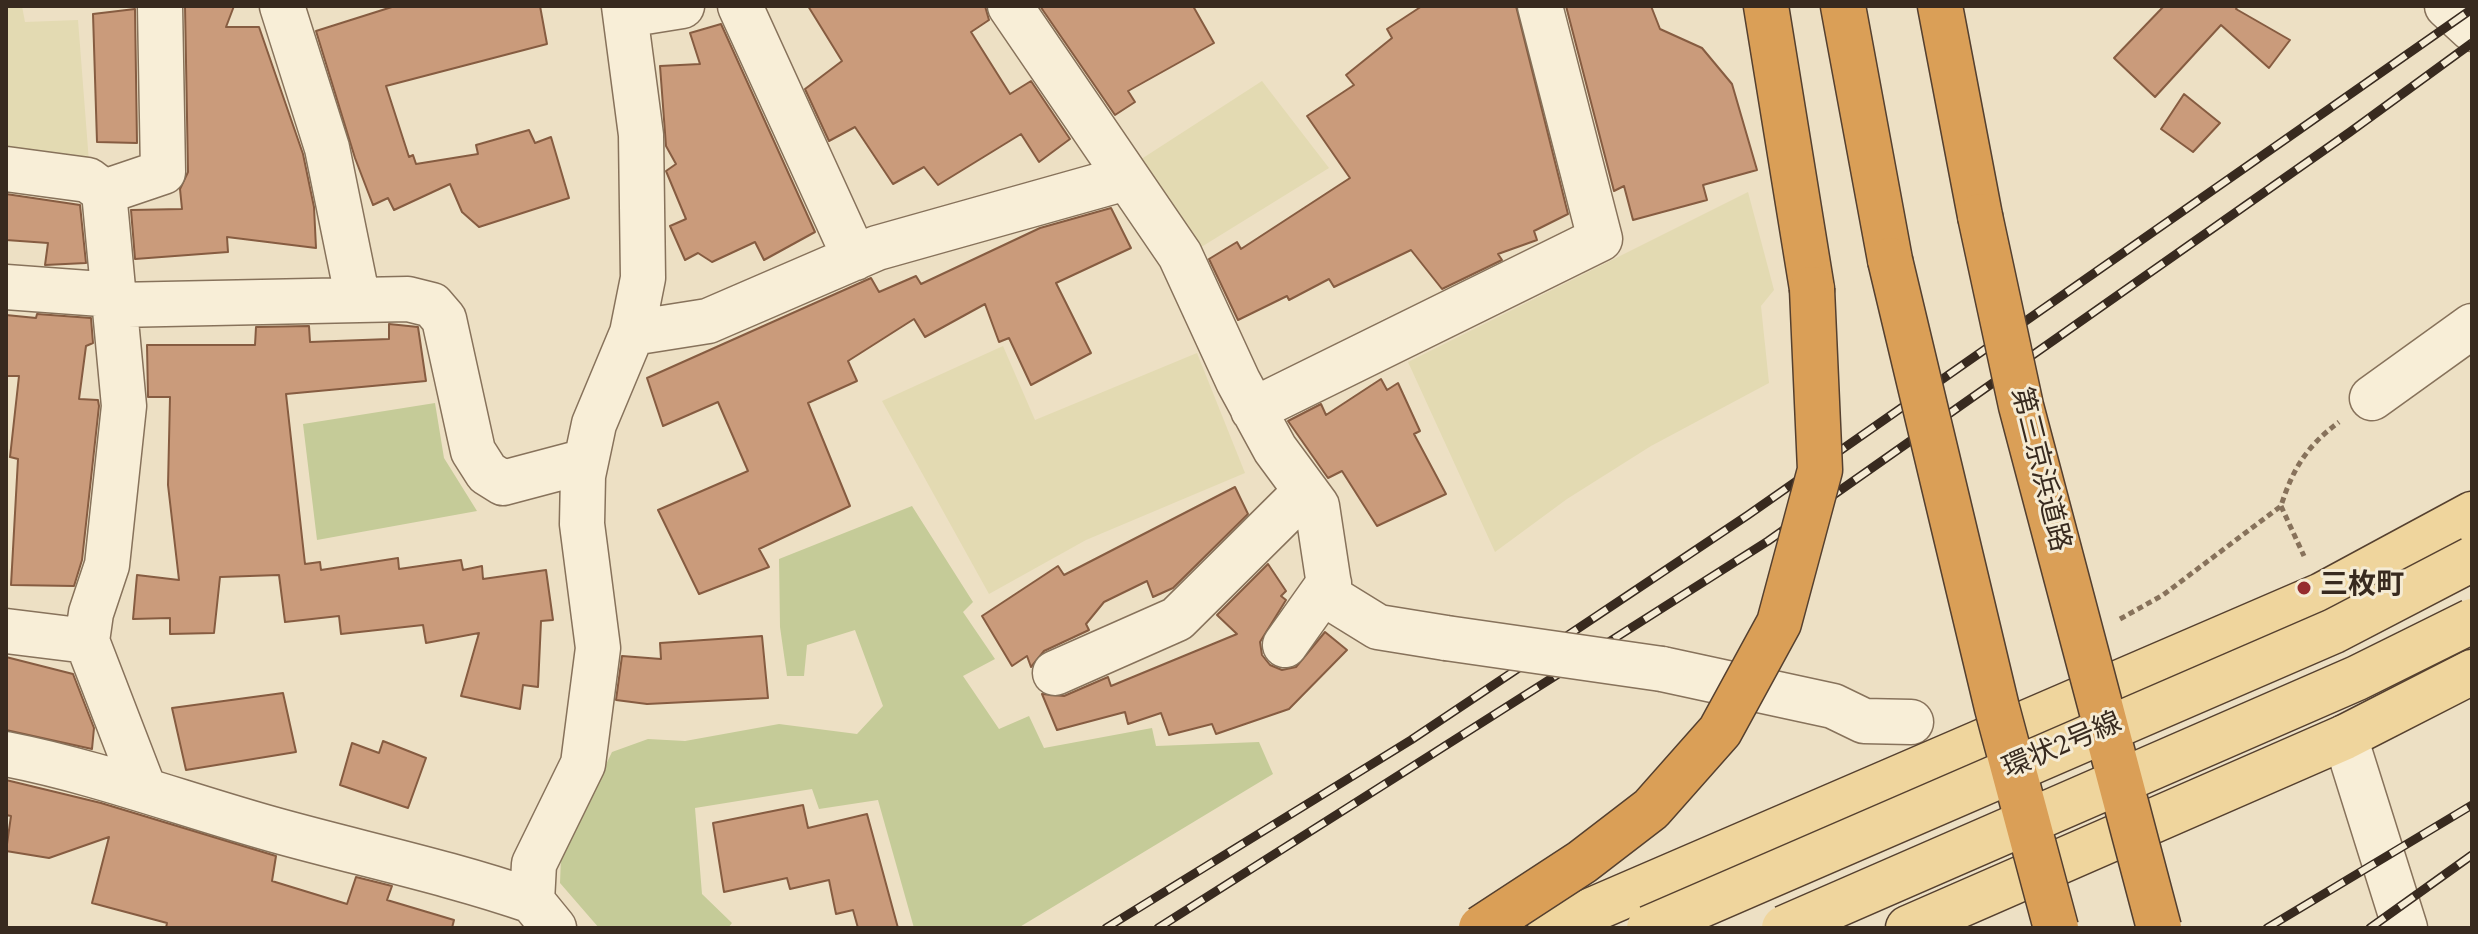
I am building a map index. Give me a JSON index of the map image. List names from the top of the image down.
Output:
{
  "streets": {
    "highway": ["第三京浜道路"],
    "main road": ["環状2号線"]
  },
  "places": ["三枚町"]
}
